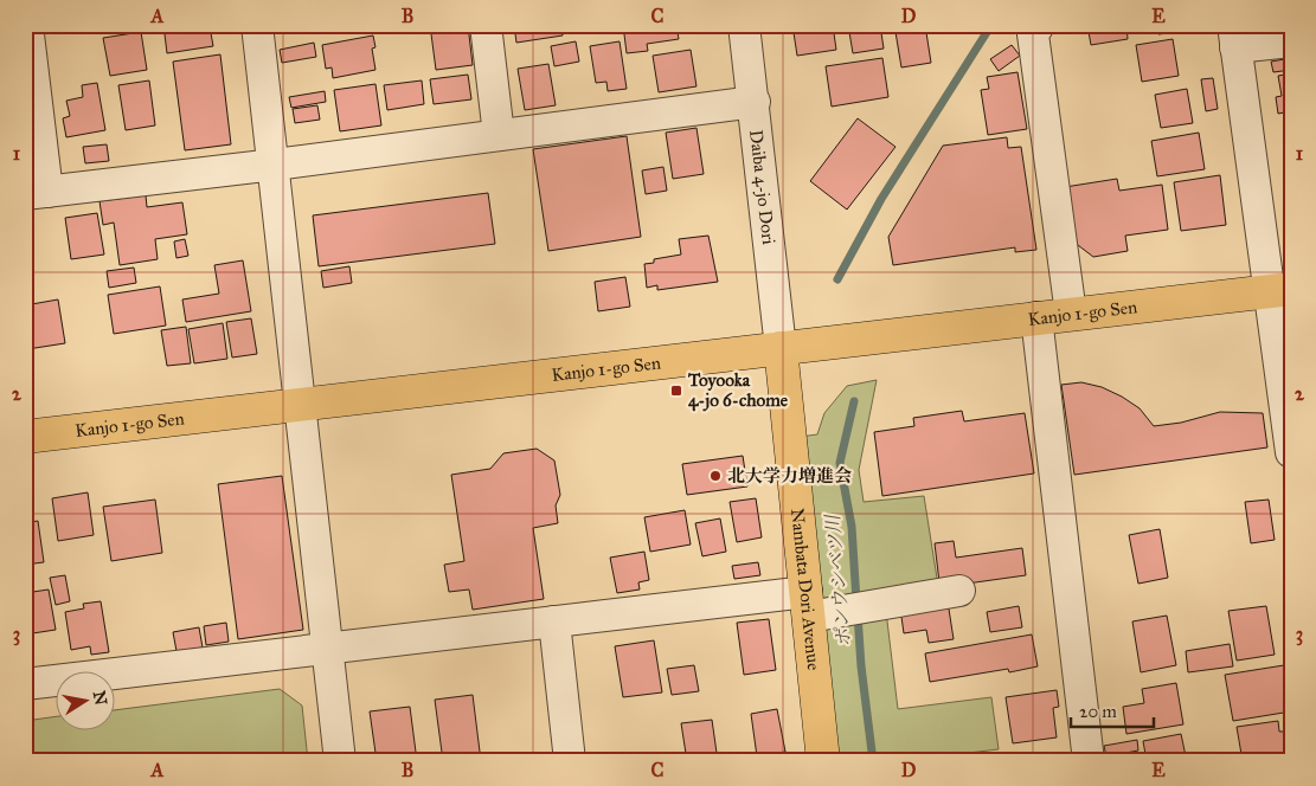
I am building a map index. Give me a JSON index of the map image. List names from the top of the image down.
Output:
{
  "streets": {
    "main road": ["Kanjo 1-go Sen", "Nambata Dori Avenue"],
    "street": ["Daiba 4-jo Dori"]
  },
  "crossings": [
    ["Daiba 4-jo Dori", "Kanjo 1-go Sen"],
    ["Daiba 4-jo Dori", "Nambata Dori Avenue"],
    ["Kanjo 1-go Sen", "Nambata Dori Avenue"]
  ],
  "water": ["ポンウシベツ川"],
  "places": {
    "transit": ["Toyooka 4-jo 6-chome"],
    "other": ["北大学力増進会"]
  },
  "scale_bar": "20 m",
  "north": "right",
  "grid": {
    "columns": [
      "A",
      "B",
      "C",
      "D",
      "E"
    ],
    "rows": ["1", "2", "3"]
  }
}
